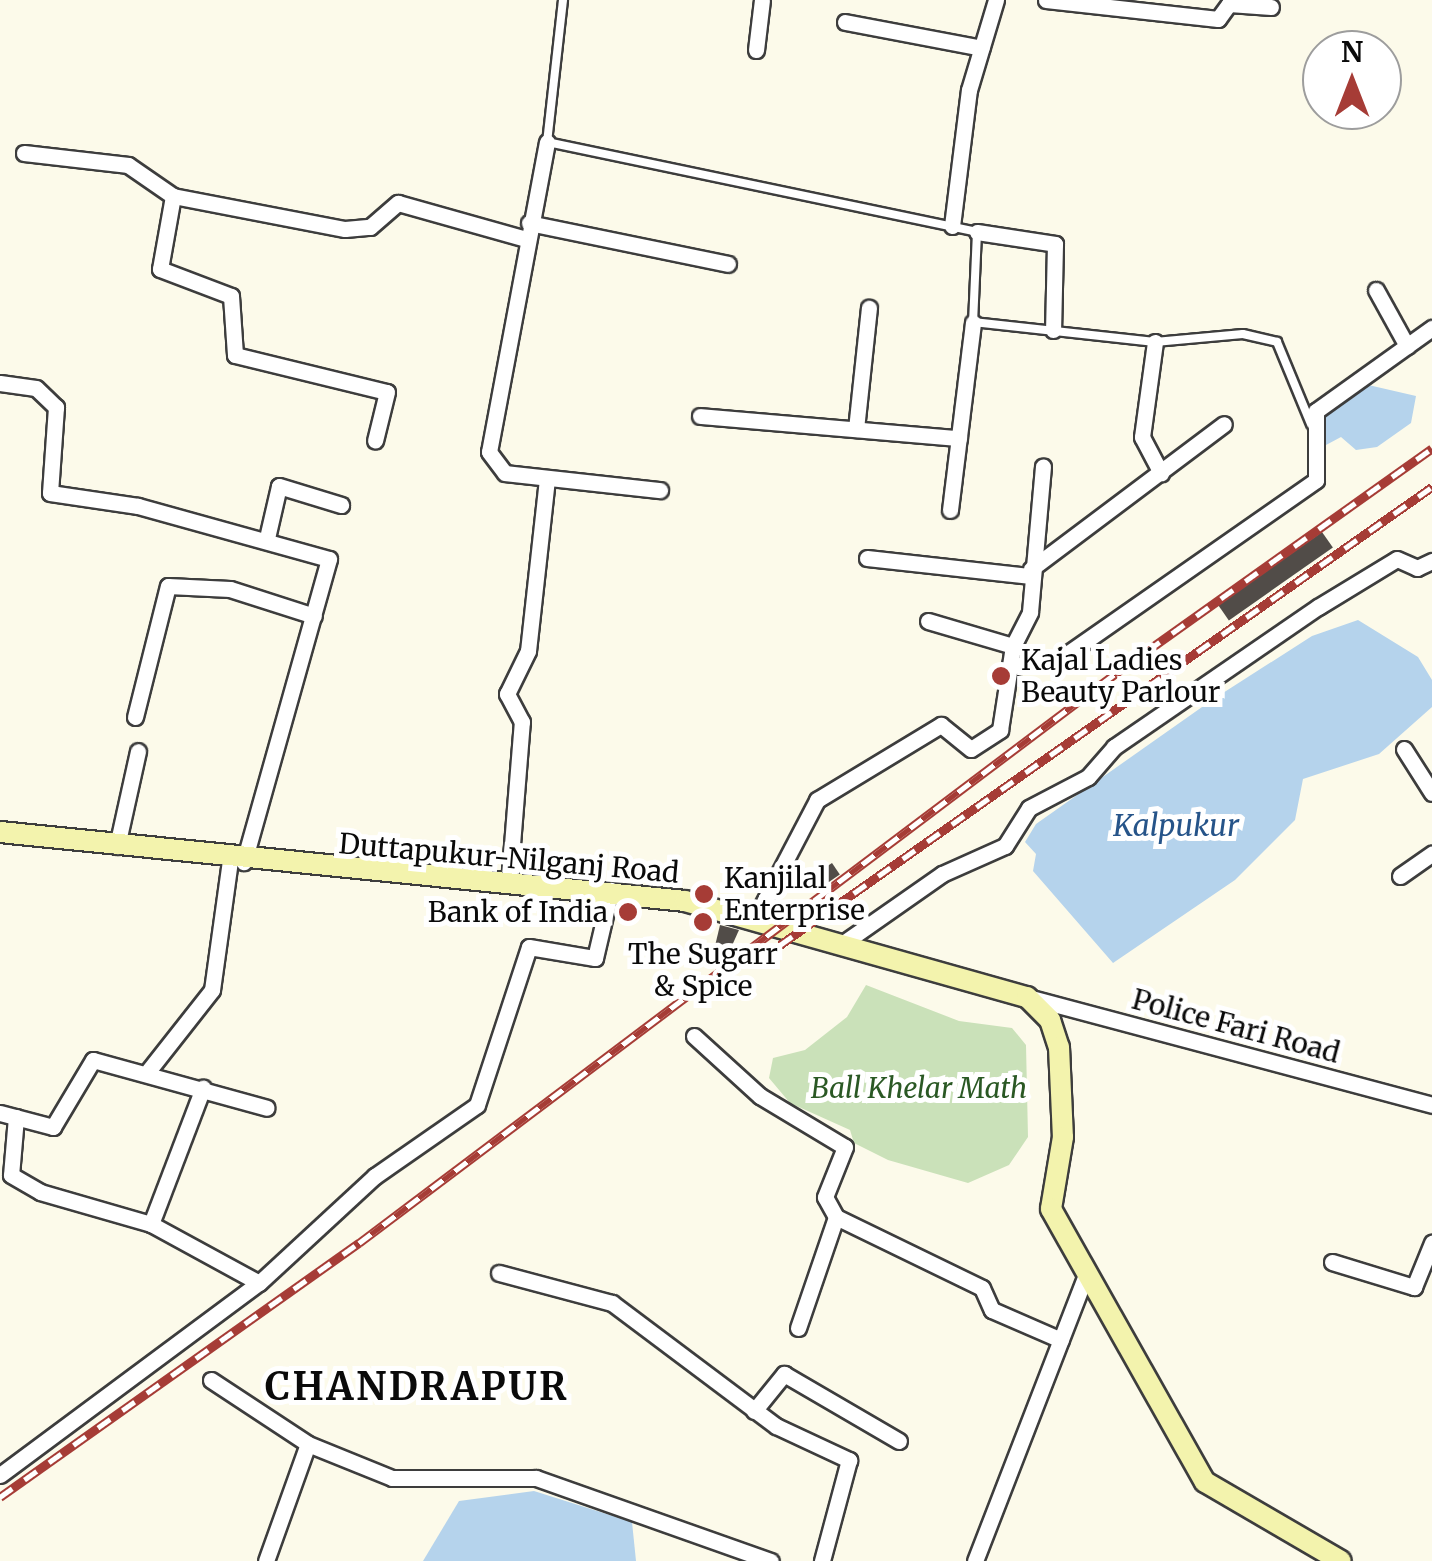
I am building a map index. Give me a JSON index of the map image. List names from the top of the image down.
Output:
{
  "streets": {
    "main road": ["Duttapukur-Nilganj Road"],
    "street": ["Police Fari Road"]
  },
  "crossings": [
    ["Duttapukur-Nilganj Road", "Police Fari Road"]
  ],
  "districts": ["CHANDRAPUR"],
  "water": ["Kalpukur"],
  "parks": ["Ball Khelar Math"],
  "places": [
    "Kajal Ladies Beauty Parlour",
    "Kanjilal Enterprise",
    "Bank of India",
    "The Sugarr & Spice"
  ],
  "north": "top"
}
